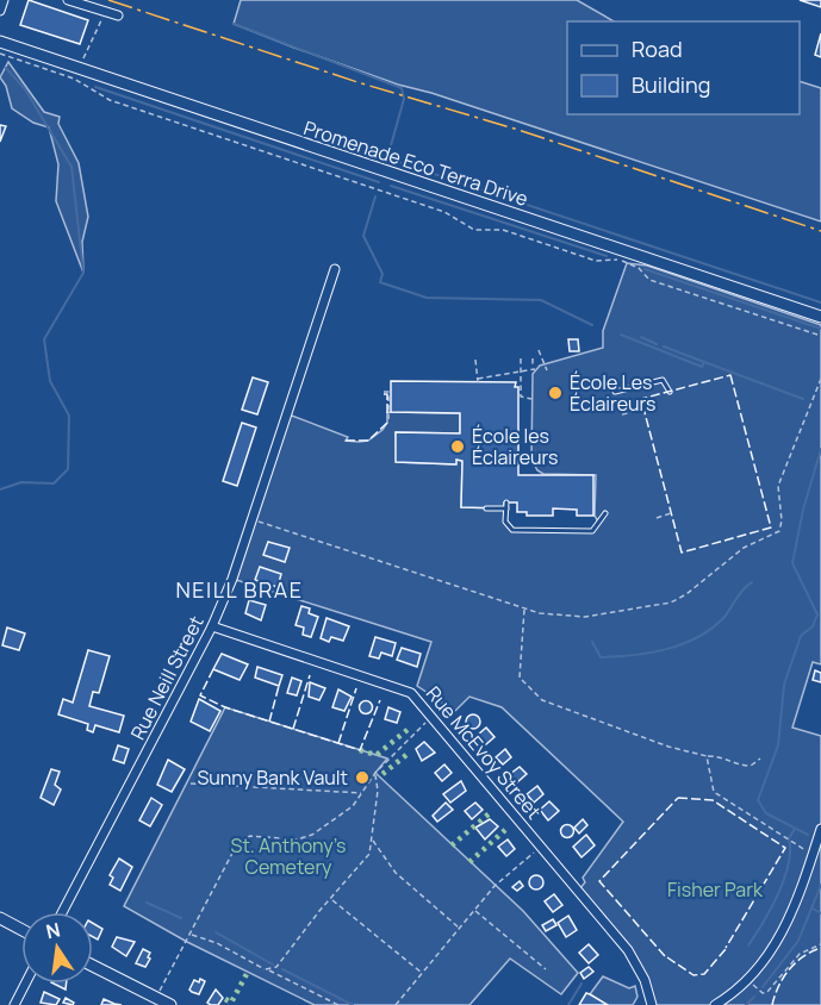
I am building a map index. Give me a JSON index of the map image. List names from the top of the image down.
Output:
{
  "streets": {
    "street": ["Promenade Eco Terra Drive", "Rue Neill Street", "Rue McEvoy Street"]
  },
  "crossings": [
    ["Rue Neill Street", "Rue McEvoy Street"]
  ],
  "districts": ["NEILL BRAE"],
  "parks": ["St. Anthony’s Cemetery", "Fisher Park"],
  "places": ["École Les Éclaireurs", "École les Éclaireurs", "Sunny Bank Vault"],
  "legend": ["Road", "Building"],
  "north": "top"
}
